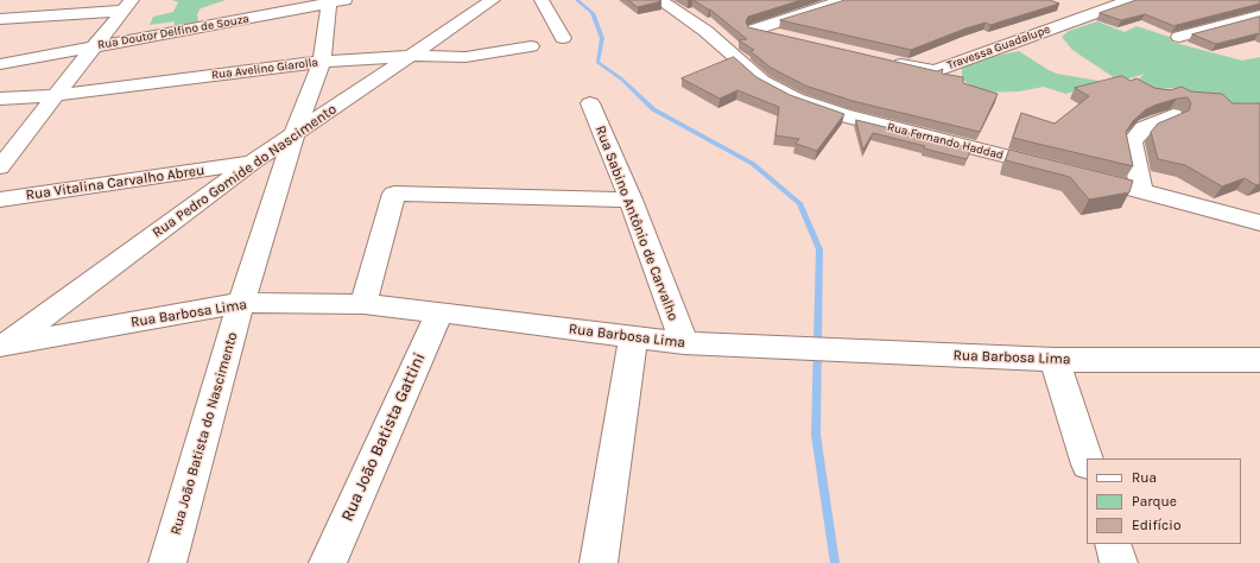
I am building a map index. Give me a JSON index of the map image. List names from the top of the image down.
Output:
{
  "streets": {
    "street": [
      "Rua Doutor Delfino de Souza",
      "Travessa Guadalupe",
      "Rua Avelino Giarolla",
      "Rua Fernando Haddad",
      "Rua Pedro Gomide do Nascimento",
      "Rua Vitalina Carvalho Abreu",
      "Rua Sabino Antônio de Carvalho",
      "Rua Barbosa Lima",
      "Rua João Batista do Nascimento",
      "Rua João Batista Gattini"
    ]
  },
  "crossings": [
    ["Rua Doutor Delfino de Souza", "Rua João Batista do Nascimento"],
    ["Rua Avelino Giarolla", "Rua Pedro Gomide do Nascimento"],
    ["Rua Avelino Giarolla", "Rua João Batista do Nascimento"],
    ["Rua Pedro Gomide do Nascimento", "Rua Vitalina Carvalho Abreu"],
    ["Rua Pedro Gomide do Nascimento", "Rua Barbosa Lima"],
    ["Rua Pedro Gomide do Nascimento", "Rua João Batista do Nascimento"],
    ["Rua Vitalina Carvalho Abreu", "Rua João Batista do Nascimento"],
    ["Rua Sabino Antônio de Carvalho", "Rua Barbosa Lima"],
    ["Rua Barbosa Lima", "Rua João Batista do Nascimento"],
    ["Rua Barbosa Lima", "Rua João Batista Gattini"]
  ],
  "legend": ["Rua", "Parque", "Edifício"]
}
